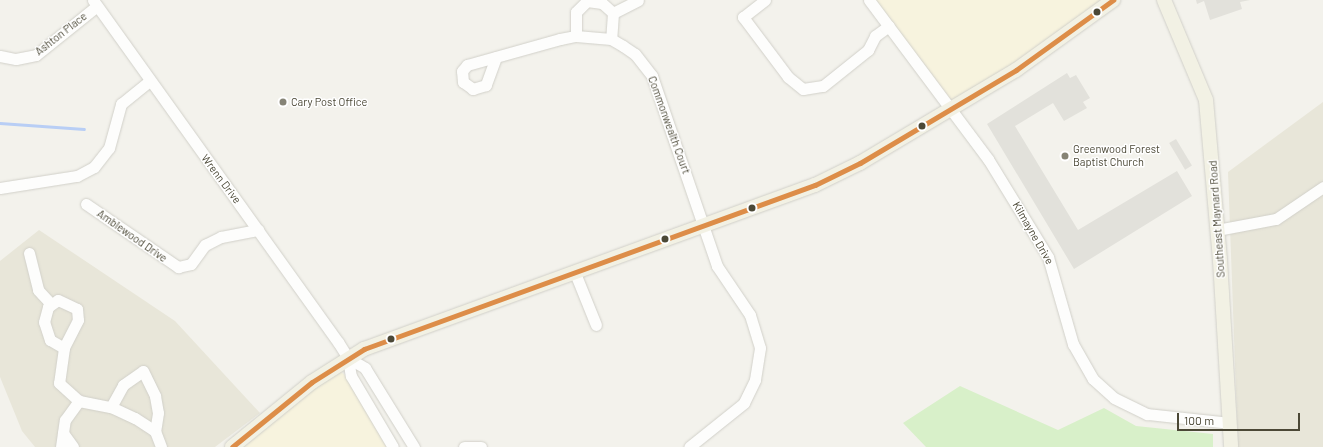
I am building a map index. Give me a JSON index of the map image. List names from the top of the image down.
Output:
{
  "streets": {
    "main road": ["Southeast Maynard Road"],
    "street": [
      "Ashton Place",
      "Commonwealth Court",
      "Wrenn Drive",
      "Kilmayne Drive",
      "Amblewood Drive"
    ]
  },
  "crossings": [
    ["Ashton Place", "Wrenn Drive"],
    ["Wrenn Drive", "Amblewood Drive"],
    ["Southeast Maynard Road", "Kilmayne Drive"]
  ],
  "places": ["Cary Post Office", "Greenwood Forest Baptist Church"],
  "scale_bar": "100 m"
}
